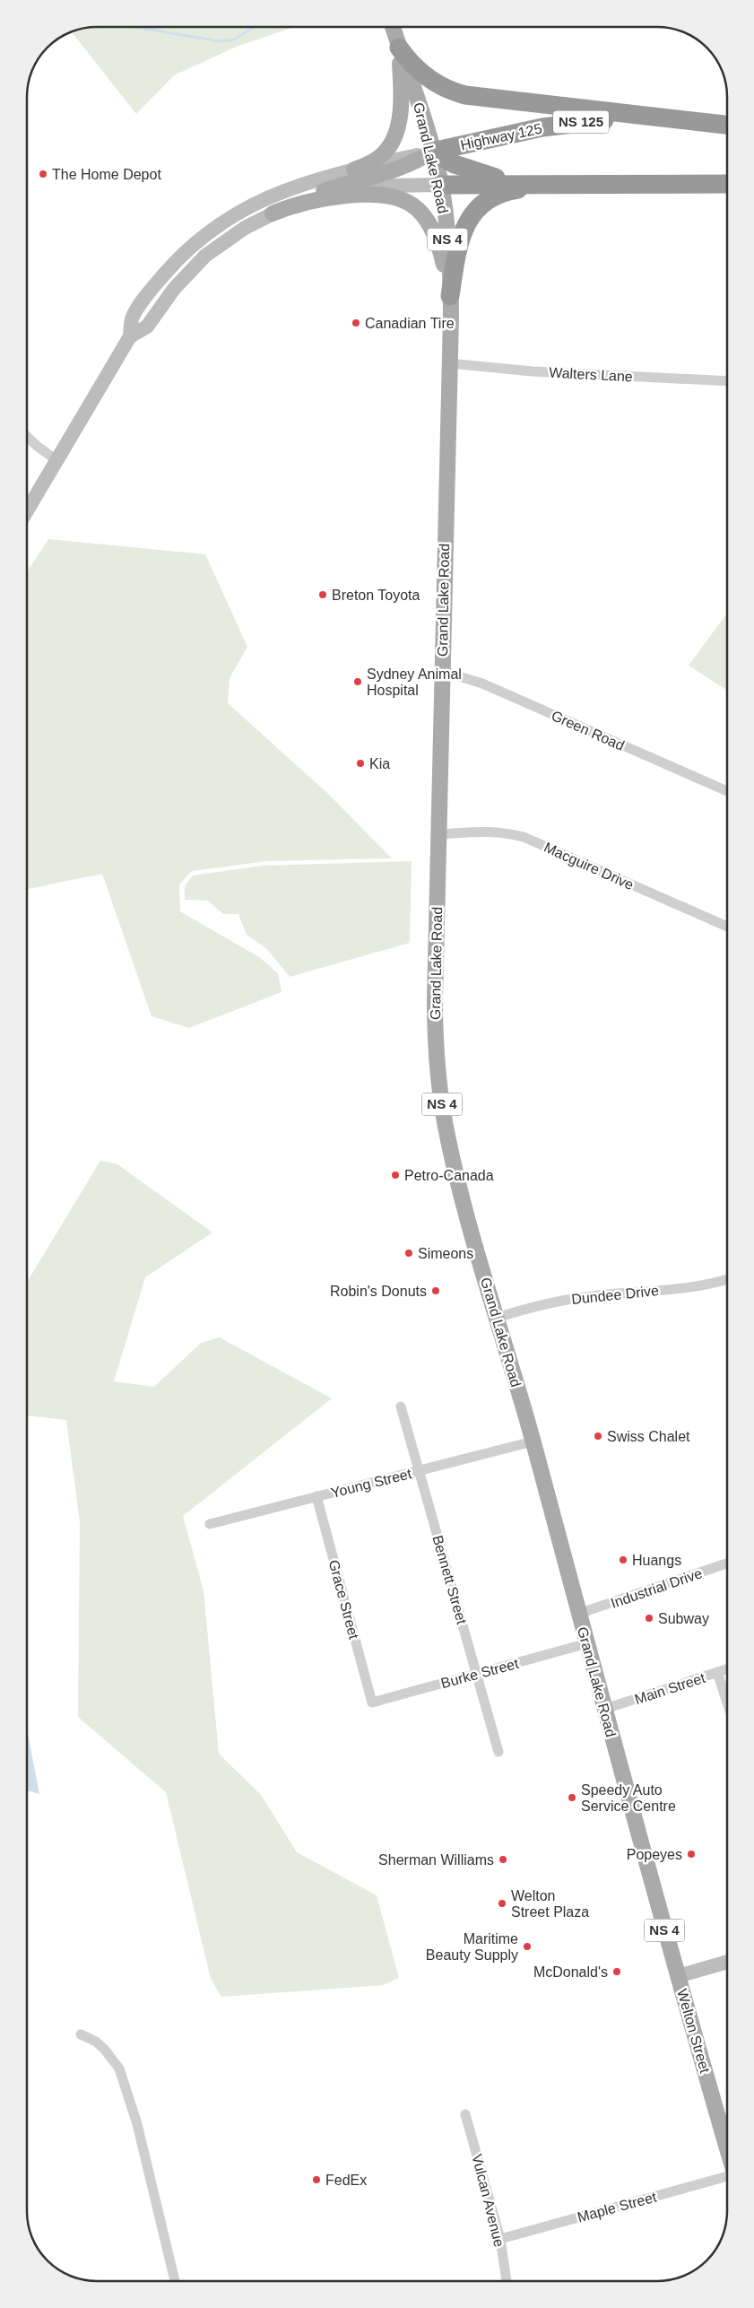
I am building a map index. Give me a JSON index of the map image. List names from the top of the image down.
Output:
{
  "streets": {
    "highway": ["NS 125", "Highway 125"],
    "main road": ["Grand Lake Road", "NS 4", "Welton Street"],
    "street": [
      "Walters Lane",
      "Green Road",
      "Macguire Drive",
      "Dundee Drive",
      "Young Street",
      "Bennett Street",
      "Industrial Drive",
      "Grace Street",
      "Burke Street",
      "Main Street",
      "Vulcan Avenue",
      "Maple Street"
    ]
  },
  "crossings": [
    ["Highway 125", "Grand Lake Road"],
    ["Grand Lake Road", "Walters Lane"],
    ["Grand Lake Road", "Green Road"],
    ["Grand Lake Road", "Macguire Drive"],
    ["Grand Lake Road", "Dundee Drive"],
    ["Grand Lake Road", "Young Street"],
    ["Grand Lake Road", "Industrial Drive"],
    ["Grand Lake Road", "Burke Street"],
    ["Grand Lake Road", "Main Street"],
    ["Grand Lake Road", "Welton Street"],
    ["Young Street", "Bennett Street"],
    ["Young Street", "Grace Street"],
    ["Bennett Street", "Burke Street"],
    ["Grace Street", "Burke Street"],
    ["Vulcan Avenue", "Maple Street"]
  ],
  "places": [
    "The Home Depot",
    "Canadian Tire",
    "Breton Toyota",
    "Sydney Animal Hospital",
    "Kia",
    "Petro-Canada",
    "Simeons",
    "Robin's Donuts",
    "Swiss Chalet",
    "Huangs",
    "Subway",
    "Speedy Auto Service Centre",
    "Popeyes",
    "Sherman Williams",
    "Welton Street Plaza",
    "Maritime Beauty Supply",
    "McDonald's",
    "FedEx"
  ]
}
